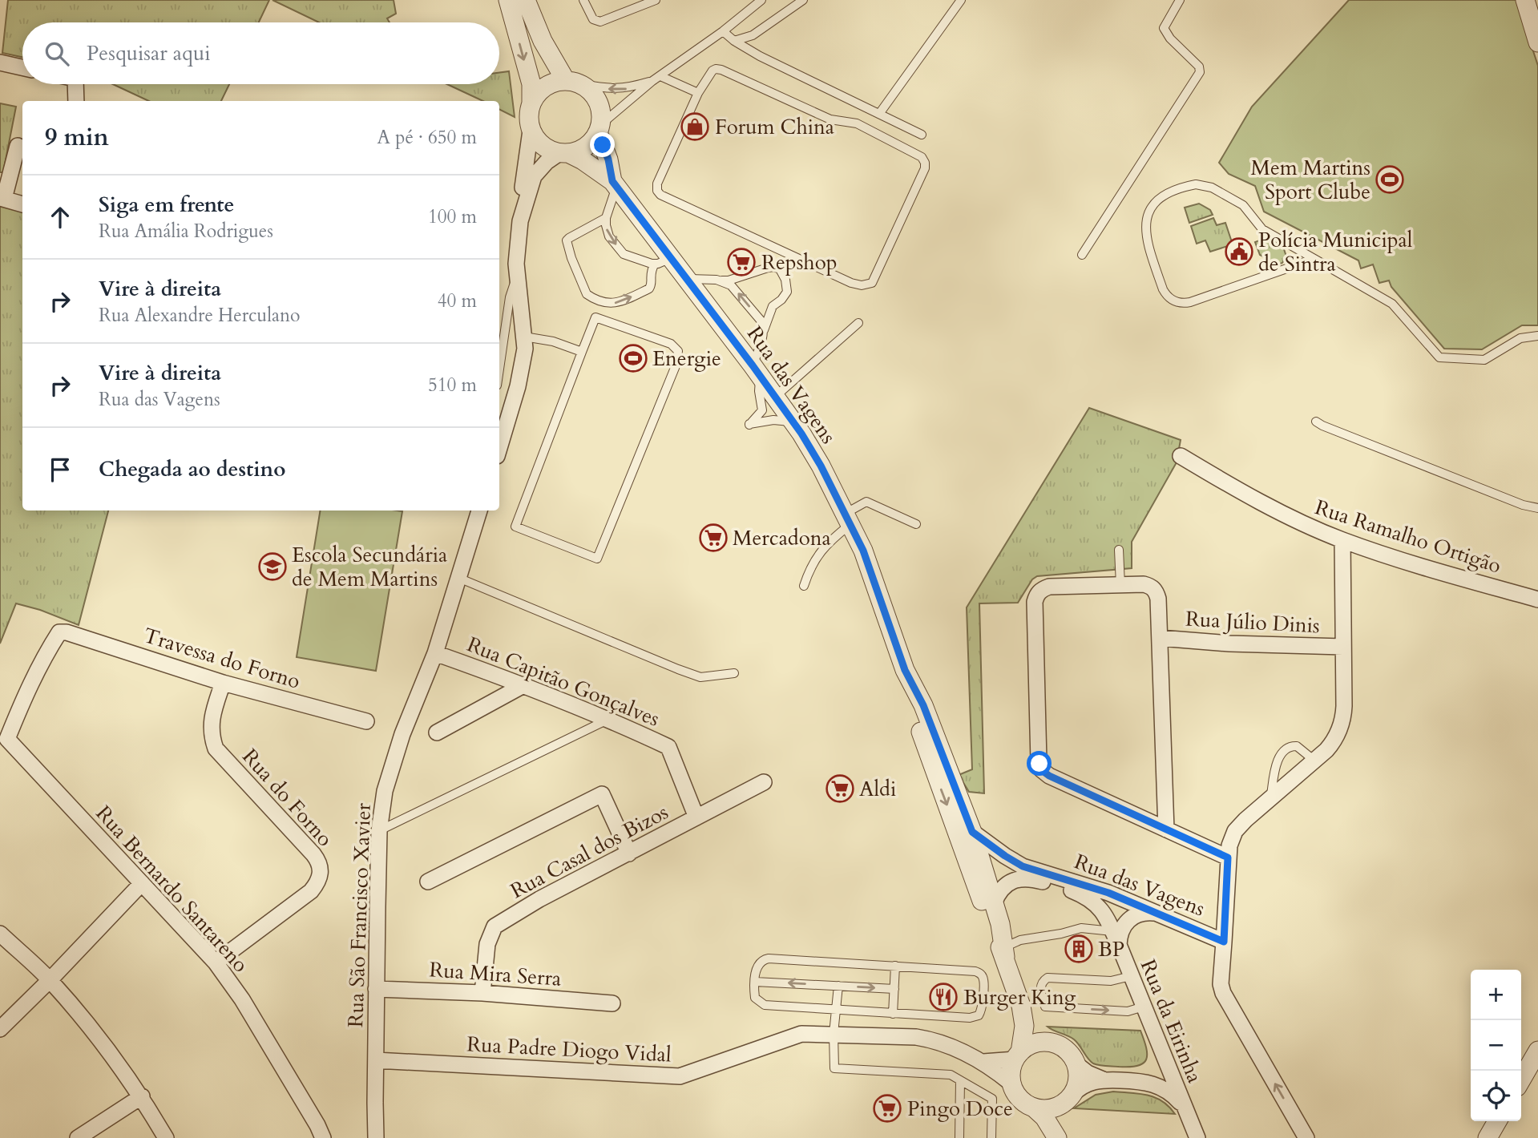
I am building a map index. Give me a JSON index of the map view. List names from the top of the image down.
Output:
{
  "streets": {
    "street": [
      "Rua das Vagens",
      "Rua Ramalho Ortigão",
      "Rua Júlio Dinis",
      "Travessa do Forno",
      "Rua Capitão Gonçalves",
      "Rua do Forno",
      "Rua Casal dos Bizos",
      "Rua Bernardo Santareno",
      "Rua São Francisco Xavier",
      "Rua Mira Serra",
      "Rua da Eirinha",
      "Rua Padre Diogo Vidal"
    ]
  },
  "crossings": [
    ["Rua das Vagens", "Rua da Eirinha"],
    ["Travessa do Forno", "Rua do Forno"],
    ["Travessa do Forno", "Rua Bernardo Santareno"],
    ["Rua Capitão Gonçalves", "Rua Casal dos Bizos"],
    ["Rua Capitão Gonçalves", "Rua São Francisco Xavier"],
    ["Rua do Forno", "Rua Bernardo Santareno"],
    ["Rua Casal dos Bizos", "Rua Mira Serra"],
    ["Rua São Francisco Xavier", "Rua Mira Serra"],
    ["Rua São Francisco Xavier", "Rua Padre Diogo Vidal"]
  ],
  "places": {
    "shop": ["Forum China"],
    "sports": ["Mem Martins Sport Clube", "Energie"],
    "public building": ["Polícia Municipal de Sintra"],
    "supermarket": [
      "Repshop",
      "Mercadona",
      "Aldi",
      "Pingo Doce"
    ],
    "school or university": ["Escola Secundária de Mem Martins"],
    "building": ["BP"],
    "restaurant": ["Burger King"]
  },
  "page": {
    "search": "Pesquisar aqui",
    "heading": ["9 min", "A pé · 650 m"],
    "list": [
      ["Siga em frente", "Rua Amália Rodrigues", "100 m"],
      ["Vire à direita", "Rua Alexandre Herculano", "40 m"],
      ["Vire à direita", "Rua das Vagens", "510 m"],
      "Chegada ao destino"
    ],
    "map_buttons": ["+", "−"]
  }
}
